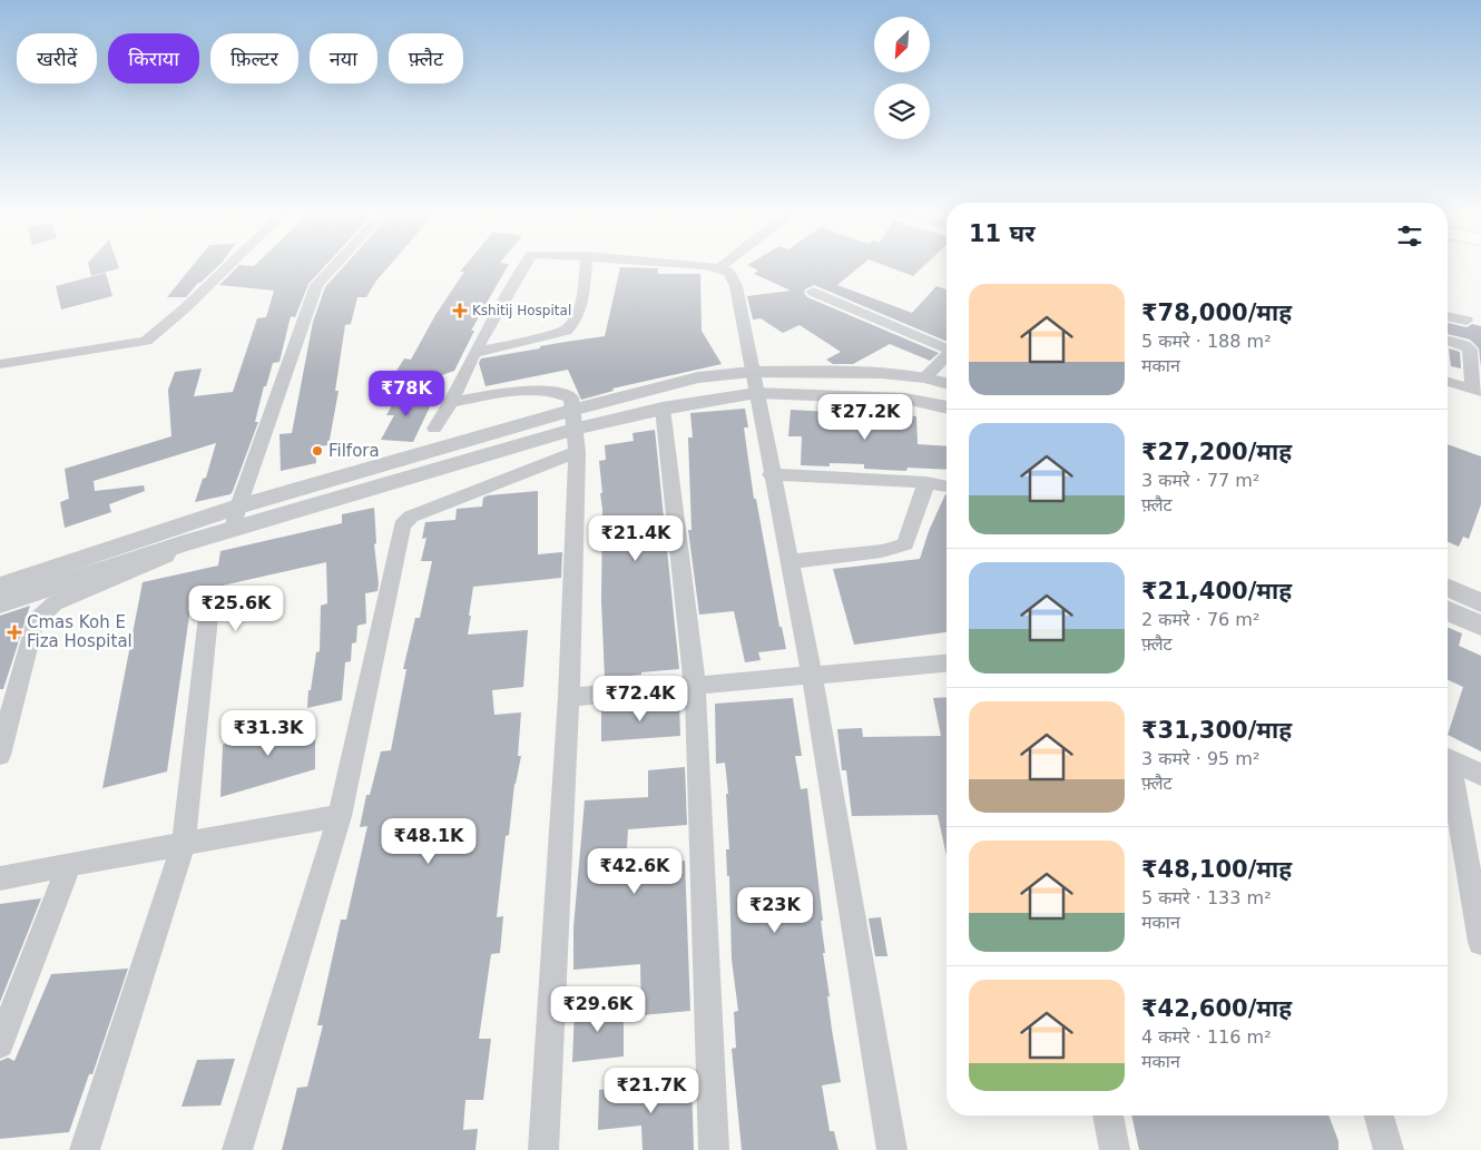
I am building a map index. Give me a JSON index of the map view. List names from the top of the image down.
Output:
{
  "places": {
    "health": ["Kshitij Hospital", "Cmas Koh E Fiza Hospital"],
    "other": ["Filfora"]
  },
  "north": "bottom left",
  "page": {
    "chip": [
      "खरीदें",
      "किराया",
      "फ़िल्टर",
      "नया",
      "फ़्लैट"
    ],
    "heading": "11 घर",
    "list": [
      {
        "name": "₹78,000/माह",
        "note": "5 कमरे · 188 m² · मकान"
      },
      {
        "name": "₹27,200/माह",
        "note": "3 कमरे · 77 m² · फ़्लैट"
      },
      {
        "name": "₹21,400/माह",
        "note": "2 कमरे · 76 m² · फ़्लैट"
      },
      {
        "name": "₹31,300/माह",
        "note": "3 कमरे · 95 m² · फ़्लैट"
      },
      {
        "name": "₹48,100/माह",
        "note": "5 कमरे · 133 m² · मकान"
      },
      {
        "name": "₹42,600/माह",
        "note": "4 कमरे · 116 m² · मकान"
      }
    ],
    "price": [
      "₹78K",
      "₹27.2K",
      "₹21.4K",
      "₹25.6K",
      "₹72.4K",
      "₹31.3K",
      "₹48.1K",
      "₹42.6K",
      "₹23K",
      "₹29.6K",
      "₹21.7K"
    ]
  }
}
